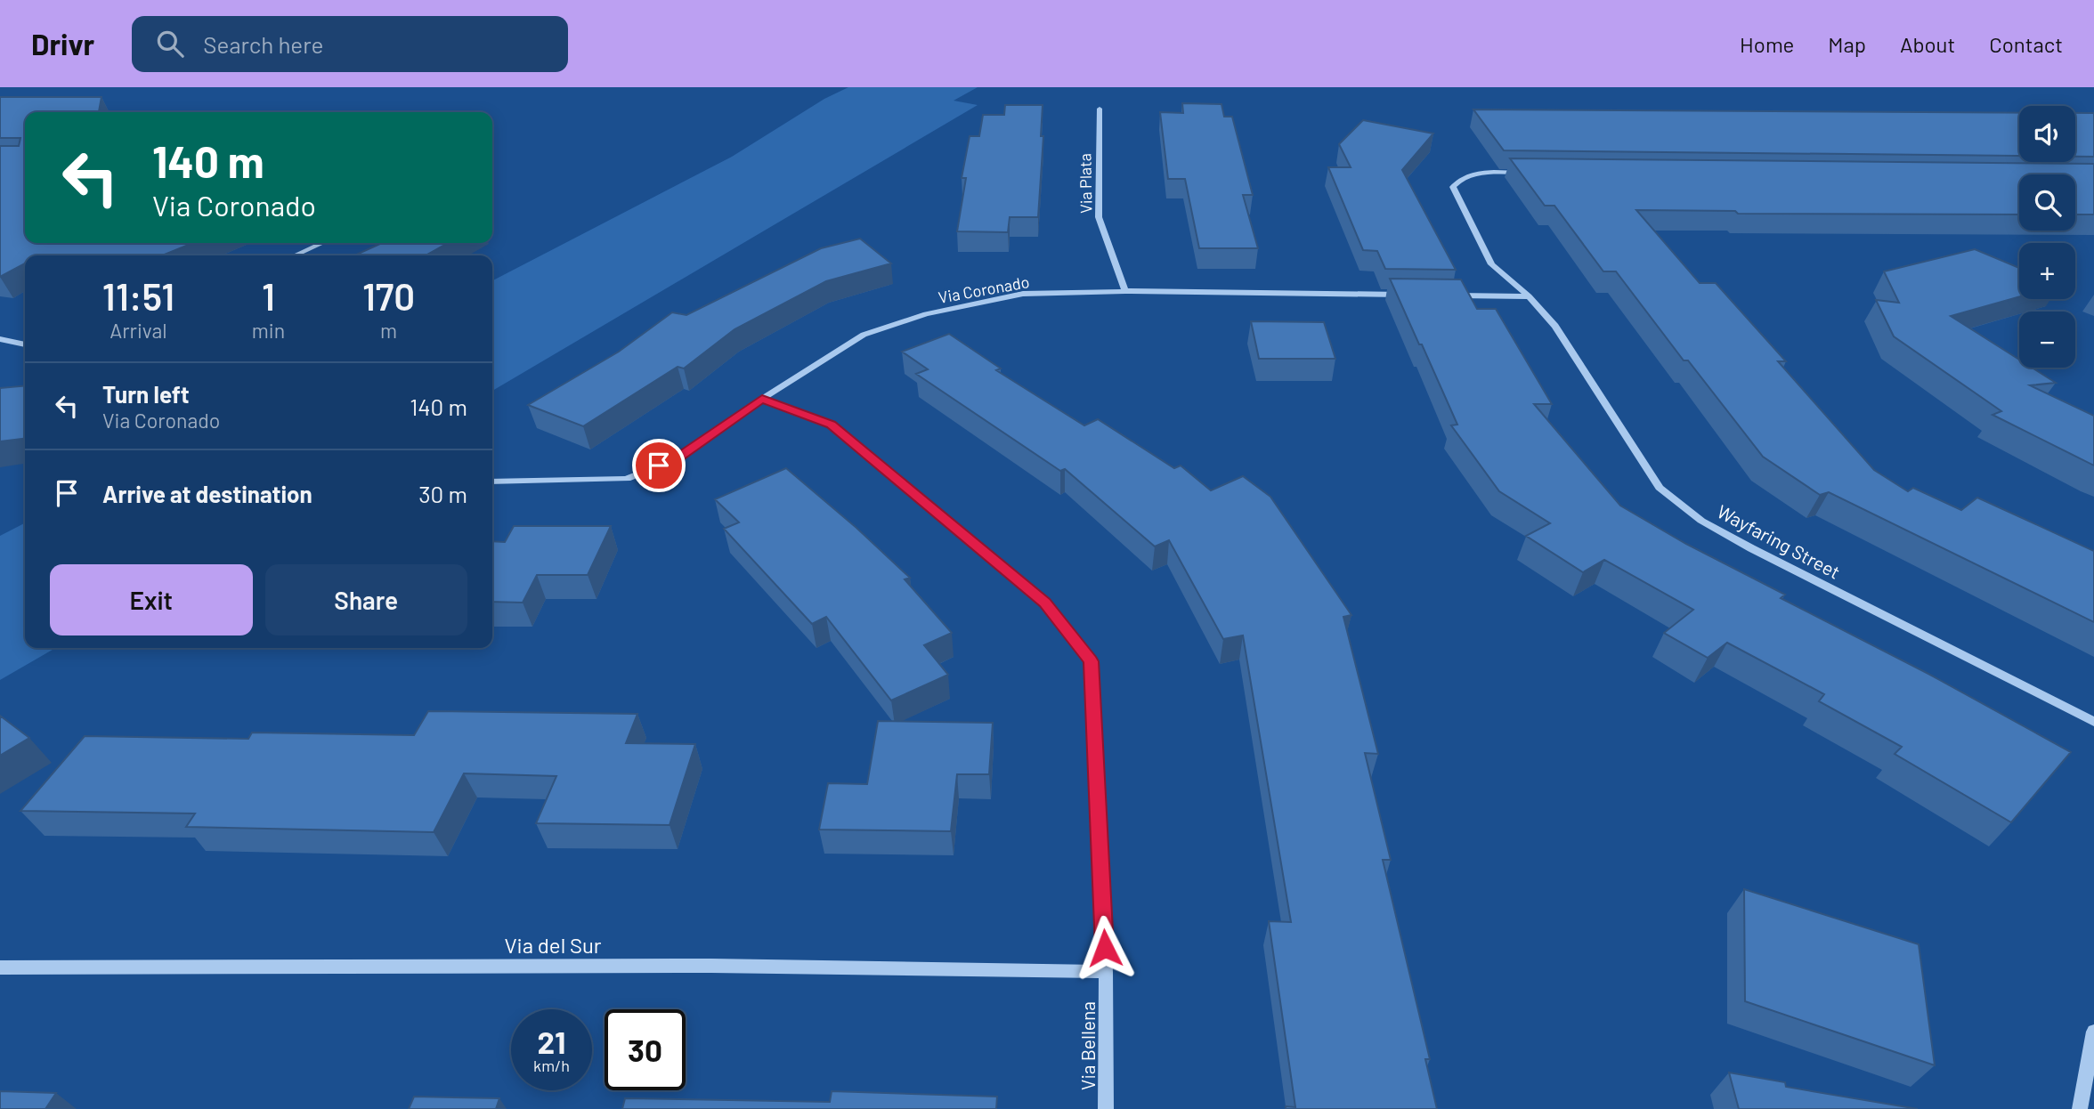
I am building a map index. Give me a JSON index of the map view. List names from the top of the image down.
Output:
{
  "streets": {
    "street": [
      "Via Plata",
      "Via Coronado",
      "Wayfaring Street",
      "Via del Sur",
      "Via Bellena"
    ]
  },
  "crossings": [
    ["Via Plata", "Via Coronado"],
    ["Via Coronado", "Via Bellena"],
    ["Via del Sur", "Via Bellena"]
  ],
  "page": {
    "header": "Drivr",
    "search": "Search here",
    "nav": [
      "Home",
      "Map",
      "About",
      "Contact"
    ],
    "map_buttons": ["+", "−"],
    "turn": ["140 m", "Via Coronado"],
    "eta": [
      "11:51",
      "Arrival",
      "1",
      "min",
      "170",
      "m"
    ],
    "list": [
      {
        "name": "Turn left",
        "note": "Via Coronado",
        "value": "140 m"
      },
      {
        "name": "Arrive at destination",
        "value": "30 m"
      }
    ],
    "buttons": ["Exit", "Share"],
    "speed": "21 km/h",
    "limit": "30"
  }
}
